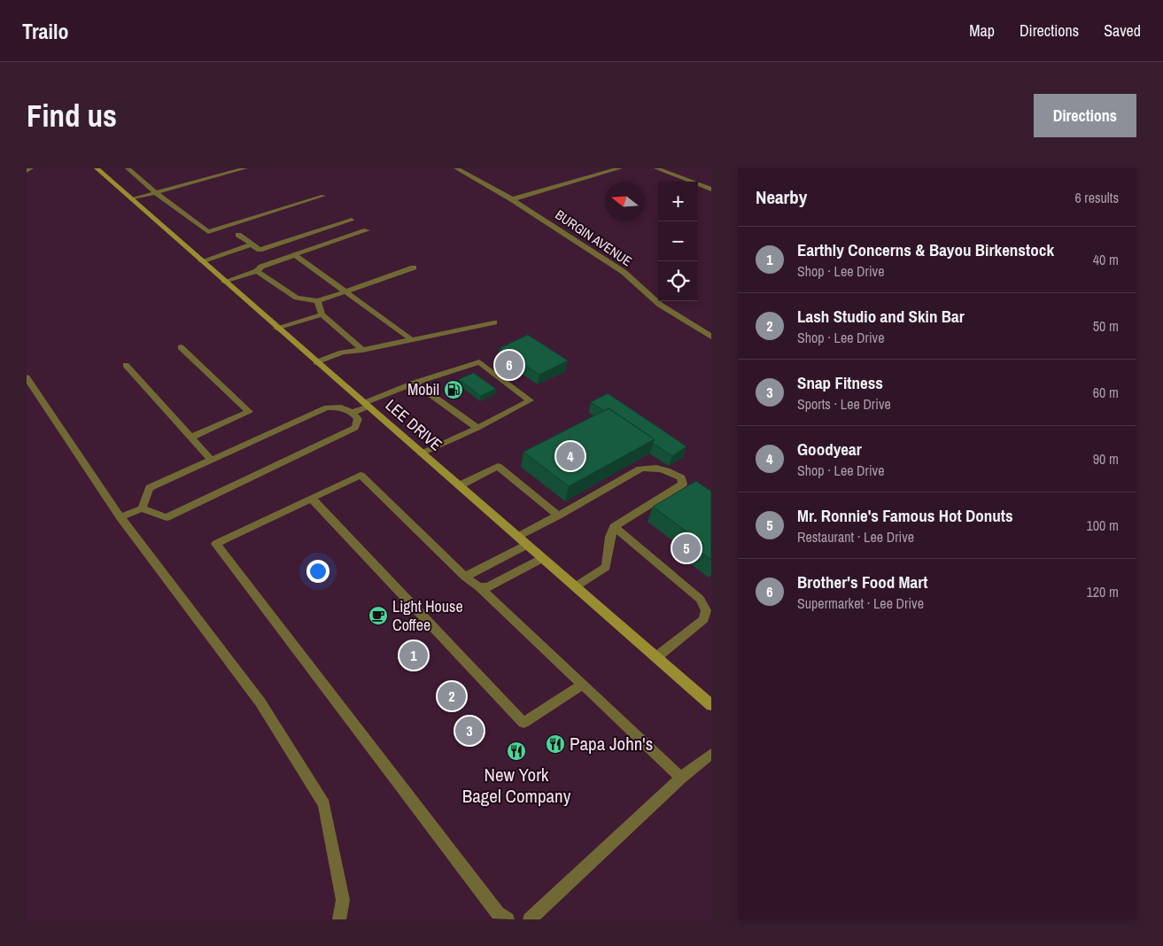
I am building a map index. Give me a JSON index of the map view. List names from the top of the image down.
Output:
{
  "streets": {
    "main road": ["LEE DRIVE"],
    "street": ["BURGIN AVENUE"]
  },
  "places": {
    "fuel station": ["Mobil"],
    "cafe": ["Light House Coffee"],
    "restaurant": ["Papa John's", "New York Bagel Company"]
  },
  "north": "left",
  "page": {
    "header": "Trailo",
    "nav": ["Map", "Directions", "Saved"],
    "buttons": "Directions",
    "title": "Find us",
    "heading": ["Nearby", "6 results"],
    "map_buttons": ["+", "−"],
    "list": [
      {
        "mark": "1",
        "name": "Earthly Concerns & Bayou Birkenstock",
        "note": "Shop · Lee Drive",
        "value": "40 m"
      },
      {
        "mark": "2",
        "name": "Lash Studio and Skin Bar",
        "note": "Shop · Lee Drive",
        "value": "50 m"
      },
      {
        "mark": "3",
        "name": "Snap Fitness",
        "note": "Sports · Lee Drive",
        "value": "60 m"
      },
      {
        "mark": "4",
        "name": "Goodyear",
        "note": "Shop · Lee Drive",
        "value": "90 m"
      },
      {
        "mark": "5",
        "name": "Mr. Ronnie's Famous Hot Donuts",
        "note": "Restaurant · Lee Drive",
        "value": "100 m"
      },
      {
        "mark": "6",
        "name": "Brother's Food Mart",
        "note": "Supermarket · Lee Drive",
        "value": "120 m"
      }
    ],
    "pins": [
      "6",
      "4",
      "5",
      "1",
      "2",
      "3"
    ]
  }
}
